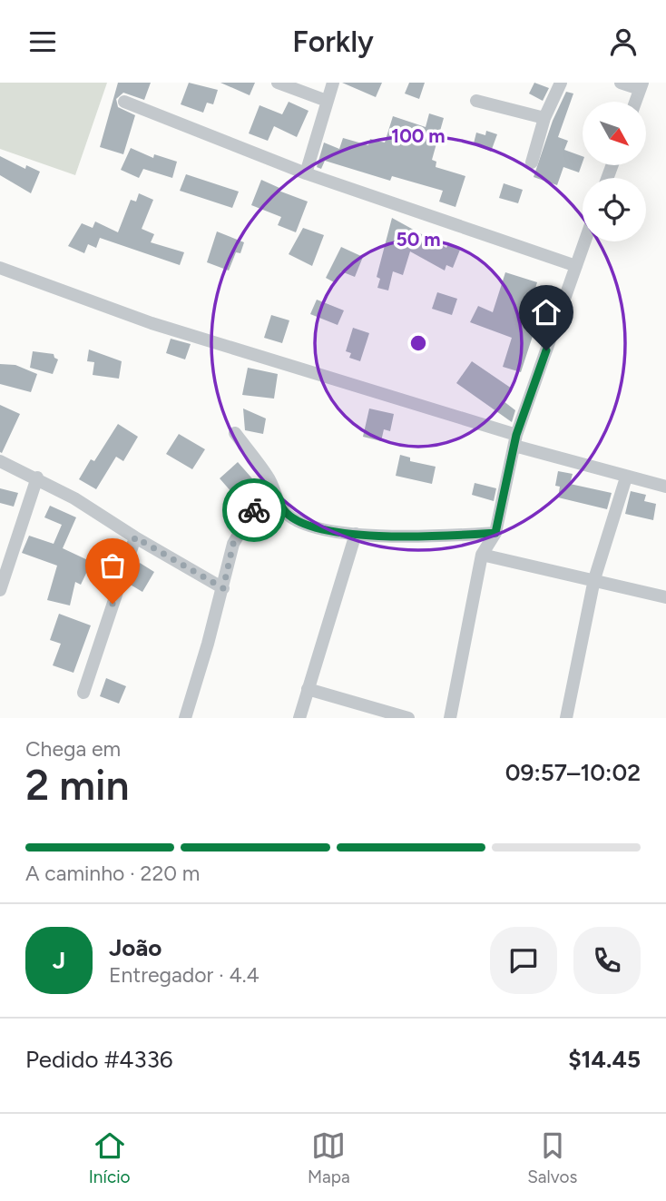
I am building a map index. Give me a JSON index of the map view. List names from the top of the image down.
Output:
{
  "north": "bottom right",
  "page": {
    "header": "Forkly",
    "heading": ["2 min", "Chega em", "09:57–10:02"],
    "panel": [
      "João",
      "Entregador · 4.4",
      "Pedido #4336",
      "$14.45"
    ],
    "bar": "A caminho · 220 m",
    "round": "J",
    "tabs": ["Início", "Mapa", "Salvos"]
  },
  "rings": ["100 m", "50 m"]
}
